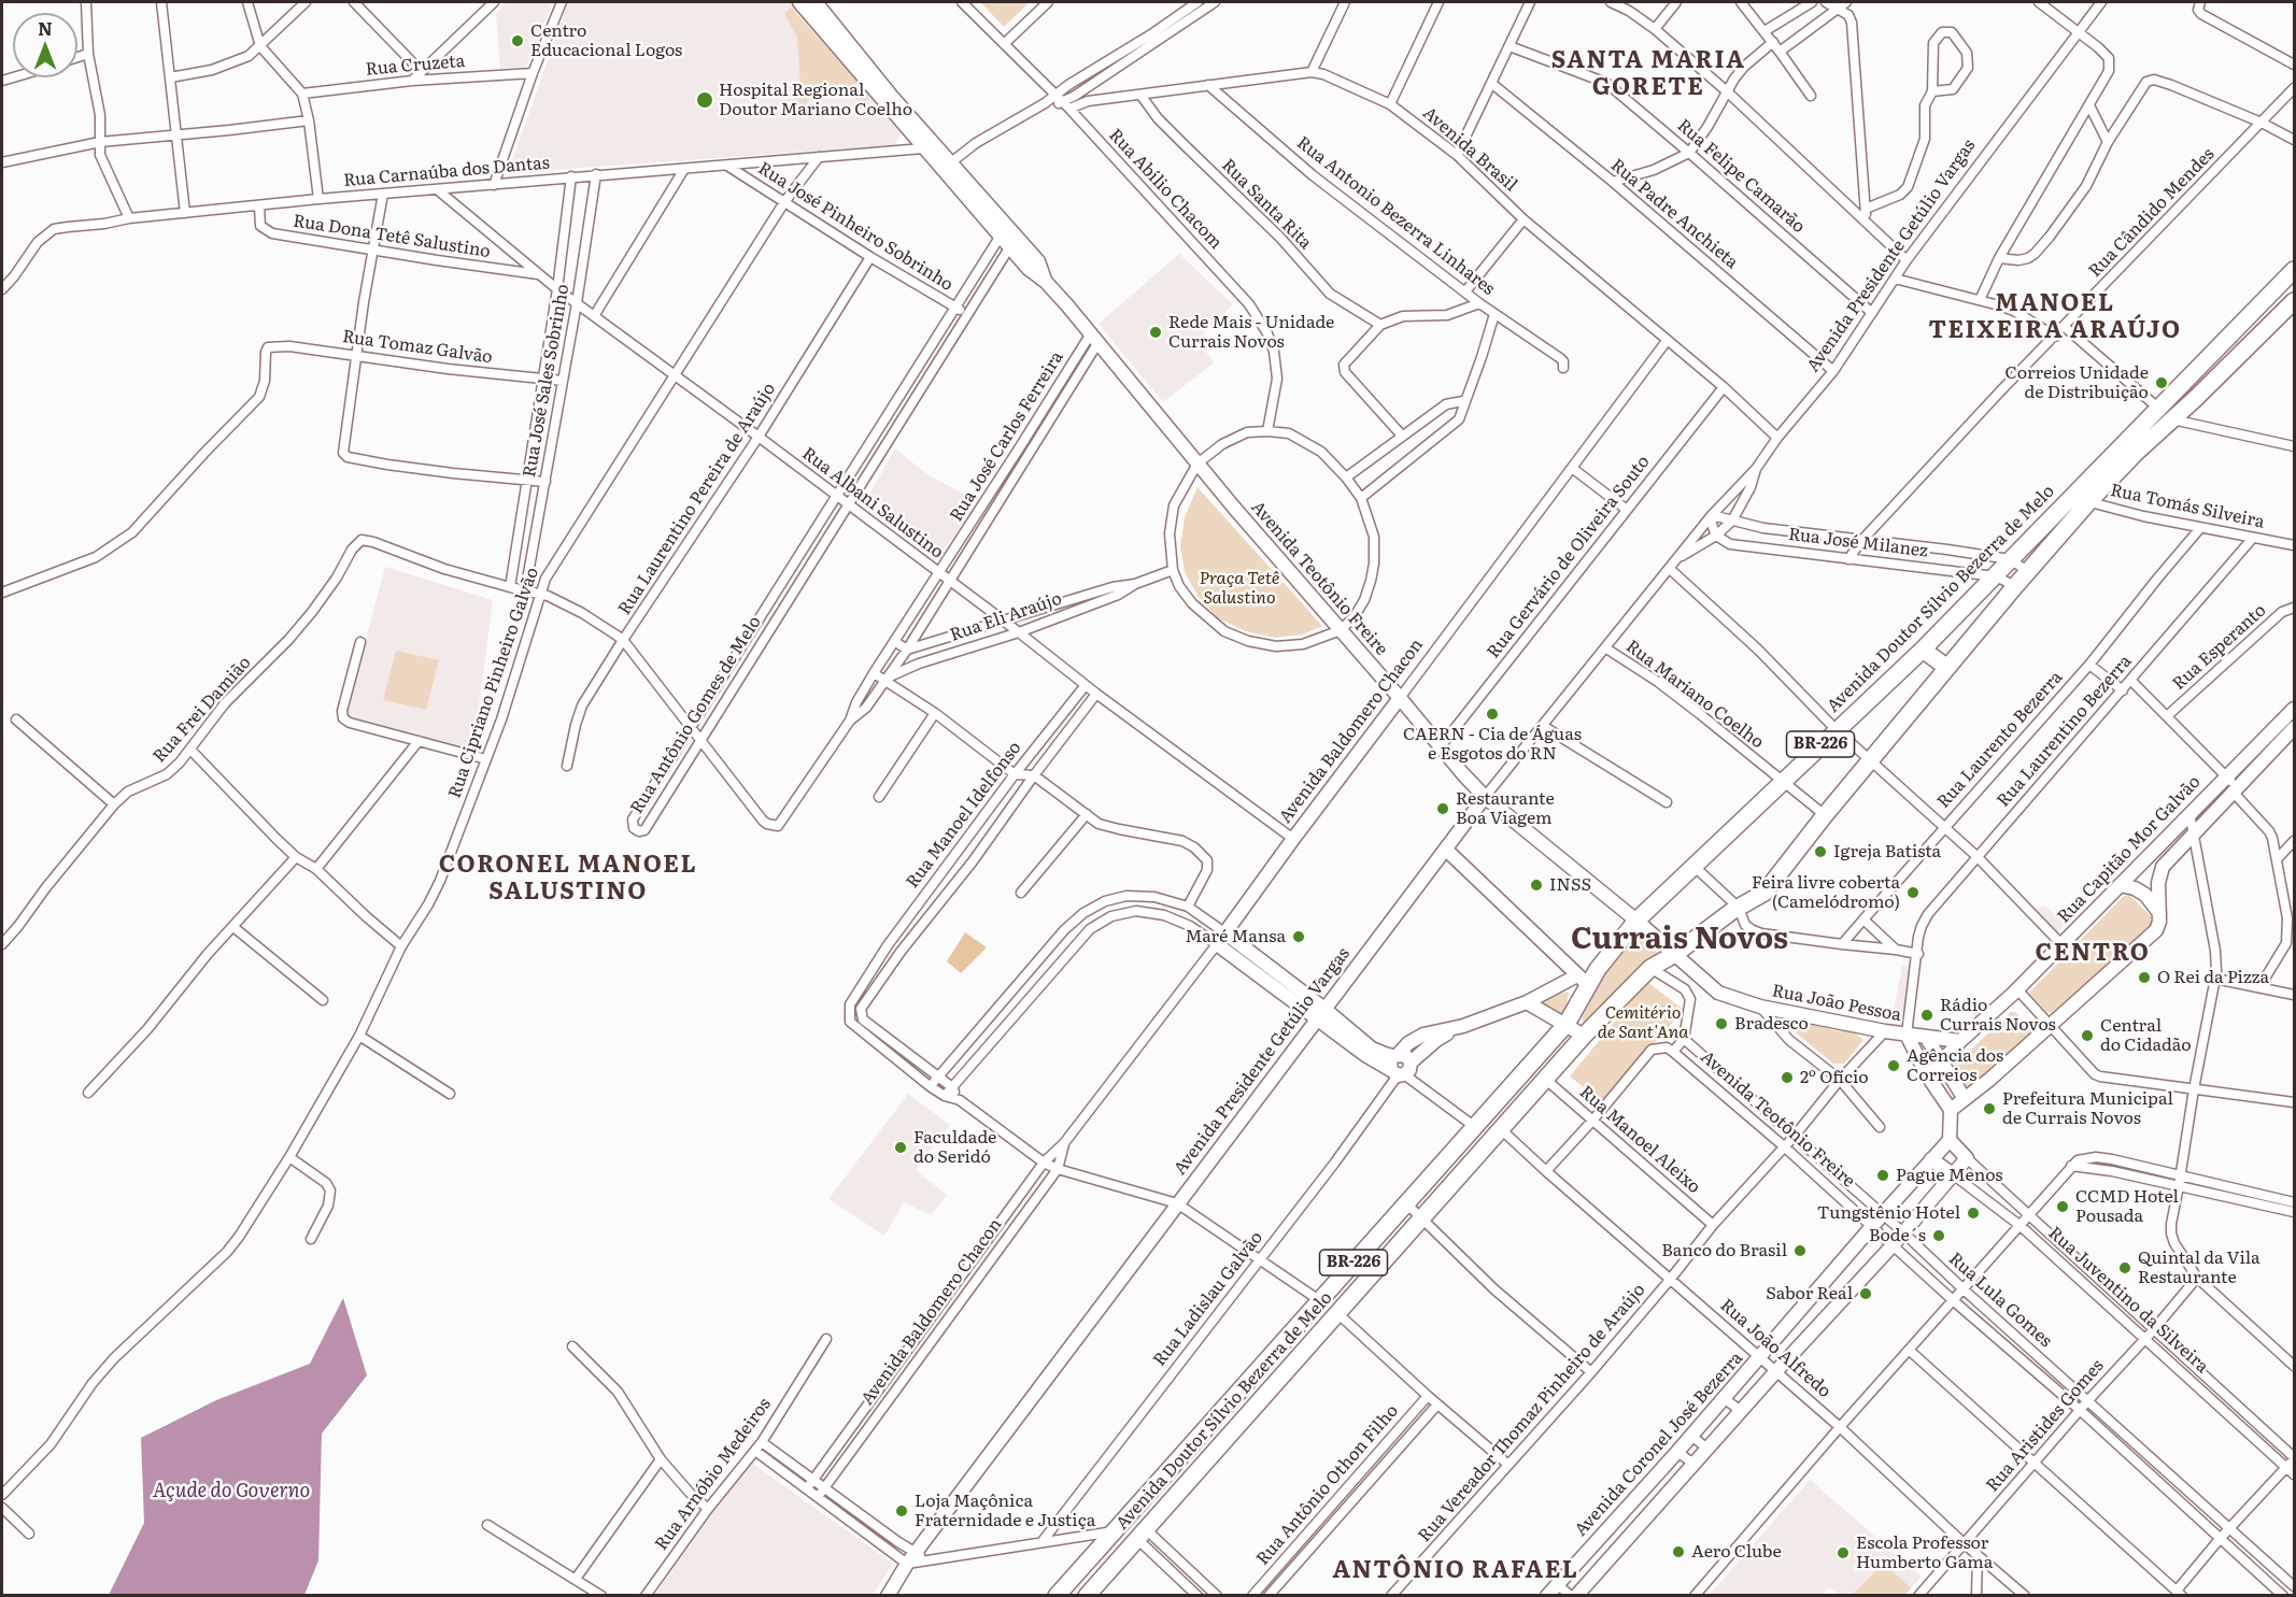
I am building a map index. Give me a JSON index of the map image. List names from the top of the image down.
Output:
{
  "streets": {
    "highway": ["Avenida Doutor Sílvio Bezerra de Melo", "BR-226"],
    "street": [
      "Rua Cruzeta",
      "Avenida Brasil",
      "Rua Carnaúba dos Dantas",
      "Rua Felipe Camarão",
      "Rua Abílio Chacom",
      "Rua Santa Rita",
      "Rua Cândido Mendes",
      "Rua Padre Anchieta",
      "Rua Antonio Bezerra Linhares",
      "Rua José Pinheiro Sobrinho",
      "Rua Dona Tetê Salustino",
      "Avenida Presidente Getúlio Vargas",
      "Rua Tomaz Galvão",
      "Rua José Sales Sobrinho",
      "Rua José Carlos Ferreira",
      "Rua Laurentino Pereira de Araújo",
      "Rua Albani Salustino",
      "Rua Tomás Silveira",
      "Rua José Milanez",
      "Rua Gervário de Oliveira Souto",
      "Avenida Teotônio Freire",
      "Rua Eli Araújo",
      "Rua Esperanto",
      "Rua Cipriano Pinheiro Galvão",
      "Rua Mariano Coelho",
      "Rua Frei Damião",
      "Rua Antônio Gomes de Melo",
      "Avenida Baldomero Chacon",
      "Rua Laurentino Bezerra",
      "Rua Laurento Bezerra",
      "Rua Manoel Idelfonso",
      "Rua Capitão Mor Galvão",
      "Rua João Pessoa",
      "Rua Manoel Aleixo",
      "Rua Ladislau Galvão",
      "Rua Lula Gomes",
      "Rua Juventino da Silveira",
      "Rua João Alfredo",
      "Rua Vereador Thomaz Pinheiro de Araújo",
      "Rua Aristides Gomes",
      "Avenida Coronel José Bezerra",
      "Rua Arnóbio Medeiros",
      "Rua Antônio Othon Filho"
    ]
  },
  "crossings": [
    ["Avenida Brasil", "Rua Abílio Chacom"],
    ["Avenida Brasil", "Rua Santa Rita"],
    ["Avenida Brasil", "Rua Antonio Bezerra Linhares"],
    ["Avenida Brasil", "Avenida Presidente Getúlio Vargas"],
    ["Avenida Brasil", "Rua Gervário de Oliveira Souto"],
    ["Avenida Brasil", "Avenida Baldomero Chacon"],
    ["Rua Carnaúba dos Dantas", "Rua José Pinheiro Sobrinho"],
    ["Rua Carnaúba dos Dantas", "Rua Dona Tetê Salustino"],
    ["Rua Carnaúba dos Dantas", "Rua José Sales Sobrinho"],
    ["Rua Carnaúba dos Dantas", "Rua Albani Salustino"],
    ["Rua Carnaúba dos Dantas", "Rua Cipriano Pinheiro Galvão"],
    ["Rua Felipe Camarão", "Avenida Presidente Getúlio Vargas"],
    ["Rua Cândido Mendes", "Rua José Milanez"],
    ["Rua Padre Anchieta", "Avenida Presidente Getúlio Vargas"],
    ["Rua José Pinheiro Sobrinho", "Rua Laurentino Pereira de Araújo"],
    ["Rua José Pinheiro Sobrinho", "Rua Cipriano Pinheiro Galvão"],
    ["Rua José Pinheiro Sobrinho", "Rua Antônio Gomes de Melo"],
    ["Rua Dona Tetê Salustino", "Rua Albani Salustino"],
    ["Avenida Presidente Getúlio Vargas", "Rua José Milanez"],
    ["Avenida Presidente Getúlio Vargas", "Avenida Teotônio Freire"],
    ["Avenida Presidente Getúlio Vargas", "Rua Mariano Coelho"],
    ["Rua Tomaz Galvão", "Rua José Sales Sobrinho"],
    ["Rua José Sales Sobrinho", "Rua Albani Salustino"],
    ["Rua José Sales Sobrinho", "Rua Frei Damião"],
    ["Rua José Carlos Ferreira", "Rua Albani Salustino"],
    ["Rua José Carlos Ferreira", "Avenida Teotônio Freire"],
    ["Rua José Carlos Ferreira", "Rua Eli Araújo"],
    ["Rua José Carlos Ferreira", "Rua Antônio Gomes de Melo"],
    ["Rua Laurentino Pereira de Araújo", "Rua Albani Salustino"],
    ["Rua Albani Salustino", "Rua Eli Araújo"],
    ["Rua Albani Salustino", "Rua Cipriano Pinheiro Galvão"],
    ["Rua Albani Salustino", "Rua Antônio Gomes de Melo"],
    ["Rua Albani Salustino", "Avenida Baldomero Chacon"],
    ["Rua Albani Salustino", "Rua Manoel Idelfonso"],
    ["Rua Tomás Silveira", "Avenida Doutor Sílvio Bezerra de Melo"],
    ["Rua Tomás Silveira", "Rua Laurentino Bezerra"],
    ["Rua Tomás Silveira", "Rua Laurento Bezerra"],
    ["Rua José Milanez", "Avenida Doutor Sílvio Bezerra de Melo"],
    ["Rua Gervário de Oliveira Souto", "Avenida Teotônio Freire"],
    ["Avenida Teotônio Freire", "Avenida Doutor Sílvio Bezerra de Melo"],
    ["Avenida Teotônio Freire", "Avenida Baldomero Chacon"],
    ["Avenida Teotônio Freire", "Rua João Pessoa"],
    ["Avenida Teotônio Freire", "Rua Lula Gomes"],
    ["Avenida Teotônio Freire", "Rua Vereador Thomaz Pinheiro de Araújo"],
    ["Avenida Teotônio Freire", "Avenida Coronel José Bezerra"],
    ["Avenida Doutor Sílvio Bezerra de Melo", "Rua Mariano Coelho"],
    ["Avenida Doutor Sílvio Bezerra de Melo", "Rua Manoel Aleixo"],
    ["Avenida Doutor Sílvio Bezerra de Melo", "Rua João Alfredo"],
    ["Rua Laurentino Bezerra", "Rua João Pessoa"],
    ["Rua Capitão Mor Galvão", "Rua João Pessoa"],
    ["Rua João Pessoa", "Rua Vereador Thomaz Pinheiro de Araújo"],
    ["Rua Manoel Aleixo", "Rua Vereador Thomaz Pinheiro de Araújo"],
    ["Rua Lula Gomes", "Rua Vereador Thomaz Pinheiro de Araújo"],
    ["Rua Lula Gomes", "Rua Aristides Gomes"],
    ["Rua Lula Gomes", "Avenida Coronel José Bezerra"],
    ["Rua Juventino da Silveira", "Rua Aristides Gomes"],
    ["Rua Juventino da Silveira", "Avenida Coronel José Bezerra"],
    ["Rua João Alfredo", "Rua Vereador Thomaz Pinheiro de Araújo"],
    ["Rua João Alfredo", "Rua Aristides Gomes"],
    ["Rua João Alfredo", "Avenida Coronel José Bezerra"]
  ],
  "districts": [
    "SANTA MARIA GORETE",
    "MANOEL TEIXEIRA ARAÚJO",
    "CORONEL MANOEL SALUSTINO",
    "Currais Novos",
    "CENTRO",
    "ANTÔNIO RAFAEL"
  ],
  "water": ["Açude do Governo"],
  "parks": ["Praça Tetê Salustino", "Cemitério de Sant'Ana"],
  "places": [
    "Centro Educacional Logos",
    "Hospital Regional Doutor Mariano Coelho",
    "Rede Mais - Unidade Currais Novos",
    "Correios Unidade de Distribuição",
    "CAERN - Cia de Águas e Esgotos do RN",
    "Restaurante Boa Viagem",
    "Igreja Batista",
    "INSS",
    "Feira livre coberta (Camelódromo)",
    "Maré Mansa",
    "O Rei da Pizza",
    "Rádio Currais Novos",
    "Bradesco",
    "Central do Cidadão",
    "Agência dos Correios",
    "2º Ofício",
    "Prefeitura Municipal de Currais Novos",
    "Faculdade do Seridó",
    "Pague Menos",
    "CCMD Hotel Pousada",
    "Tungstênio Hotel",
    "Bode´s",
    "Banco do Brasil",
    "Quintal da Vila Restaurante",
    "Sabor Real",
    "Loja Maçônica Fraternidade e Justiça",
    "Aero Clube",
    "Escola Professor Humberto Gama"
  ],
  "north": "top"
}
